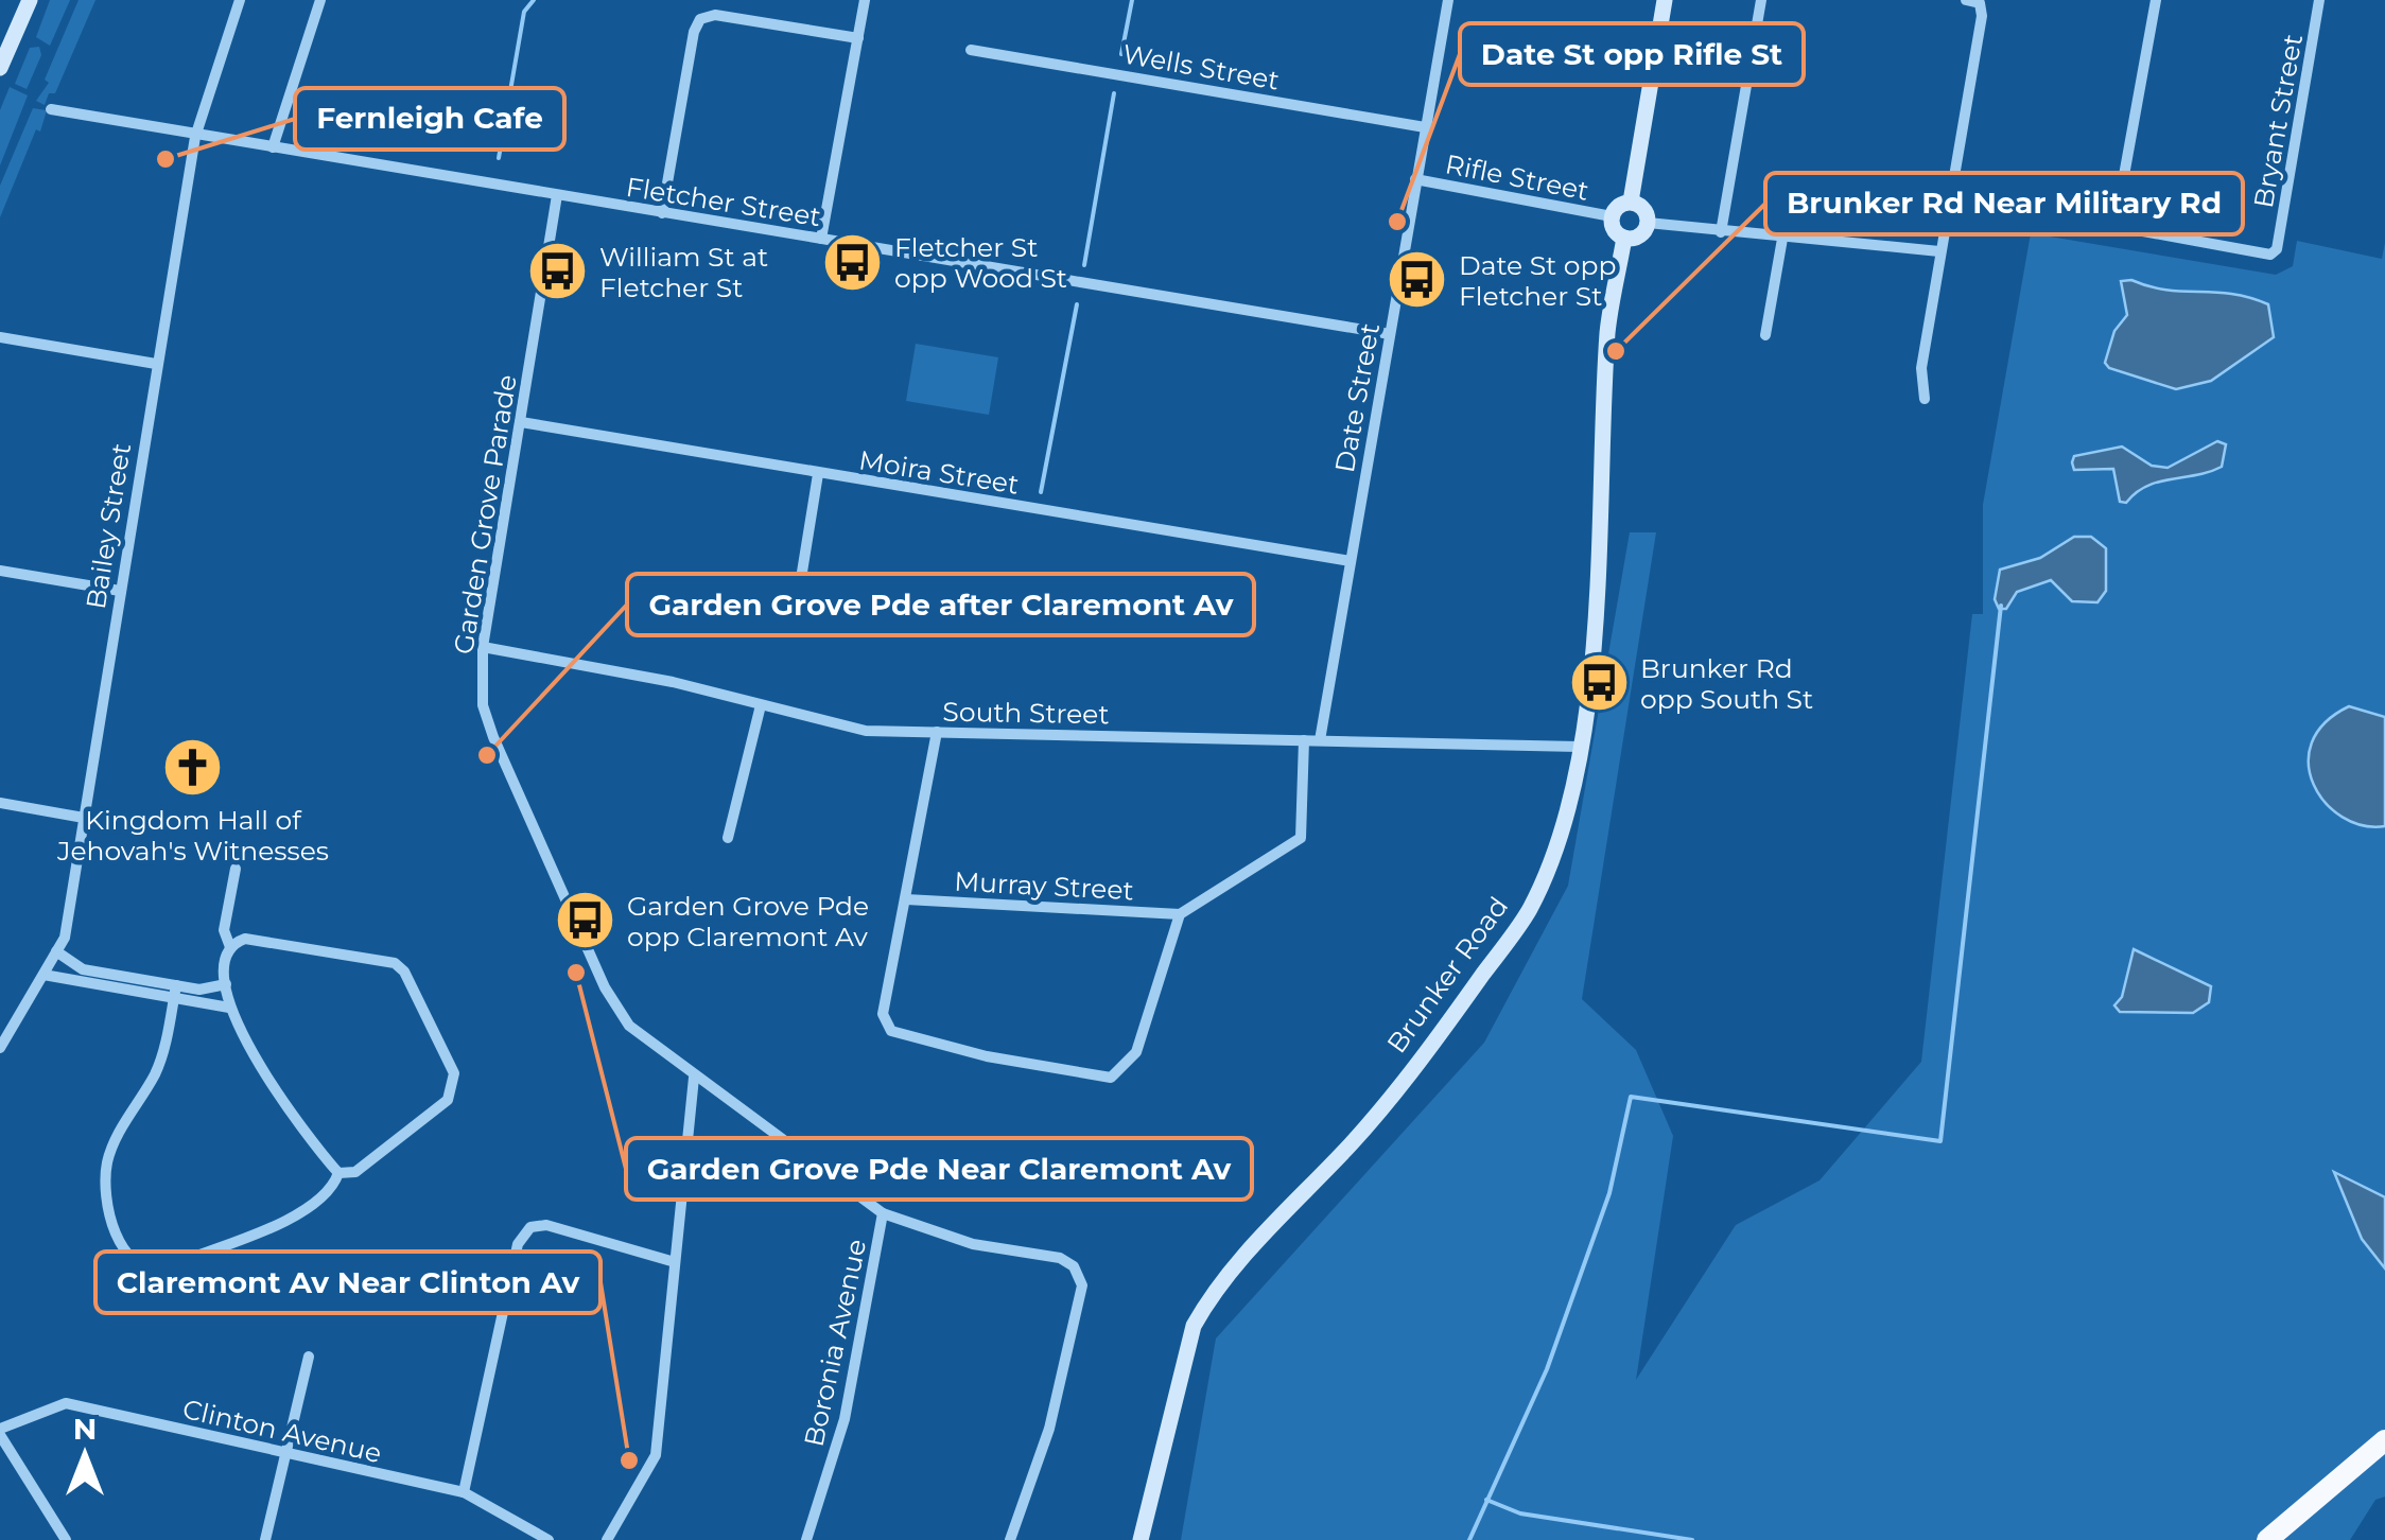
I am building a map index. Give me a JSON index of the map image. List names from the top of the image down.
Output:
{
  "streets": {
    "main road": ["Brunker Road"],
    "street": [
      "Wells Street",
      "Bryant Street",
      "Rifle Street",
      "Fletcher Street",
      "Date Street",
      "Moira Street",
      "Garden Grove Parade",
      "Bailey Street",
      "South Street",
      "Murray Street",
      "Boronia Avenue",
      "Clinton Avenue"
    ]
  },
  "crossings": [
    ["Wells Street", "Date Street"],
    ["Rifle Street", "Date Street"],
    ["Rifle Street", "Brunker Road"],
    ["Fletcher Street", "Date Street"],
    ["Fletcher Street", "Garden Grove Parade"],
    ["Fletcher Street", "Bailey Street"],
    ["Date Street", "Moira Street"],
    ["Date Street", "South Street"],
    ["Moira Street", "Garden Grove Parade"],
    ["Garden Grove Parade", "South Street"],
    ["Garden Grove Parade", "Boronia Avenue"],
    ["South Street", "Brunker Road"]
  ],
  "places": {
    "other": [
      "Fernleigh Cafe",
      "Date St opp Rifle St",
      "Brunker Rd Near Military Rd",
      "Garden Grove Pde after Claremont Av",
      "Garden Grove Pde Near Claremont Av",
      "Claremont Av Near Clinton Av"
    ],
    "bus stop": [
      "Fletcher St opp Wood St",
      "William St at Fletcher St",
      "Date St opp Fletcher St",
      "Brunker Rd opp South St",
      "Garden Grove Pde opp Claremont Av"
    ],
    "church": ["Kingdom Hall of Jehovah's Witnesses"]
  },
  "north": "top"
}
